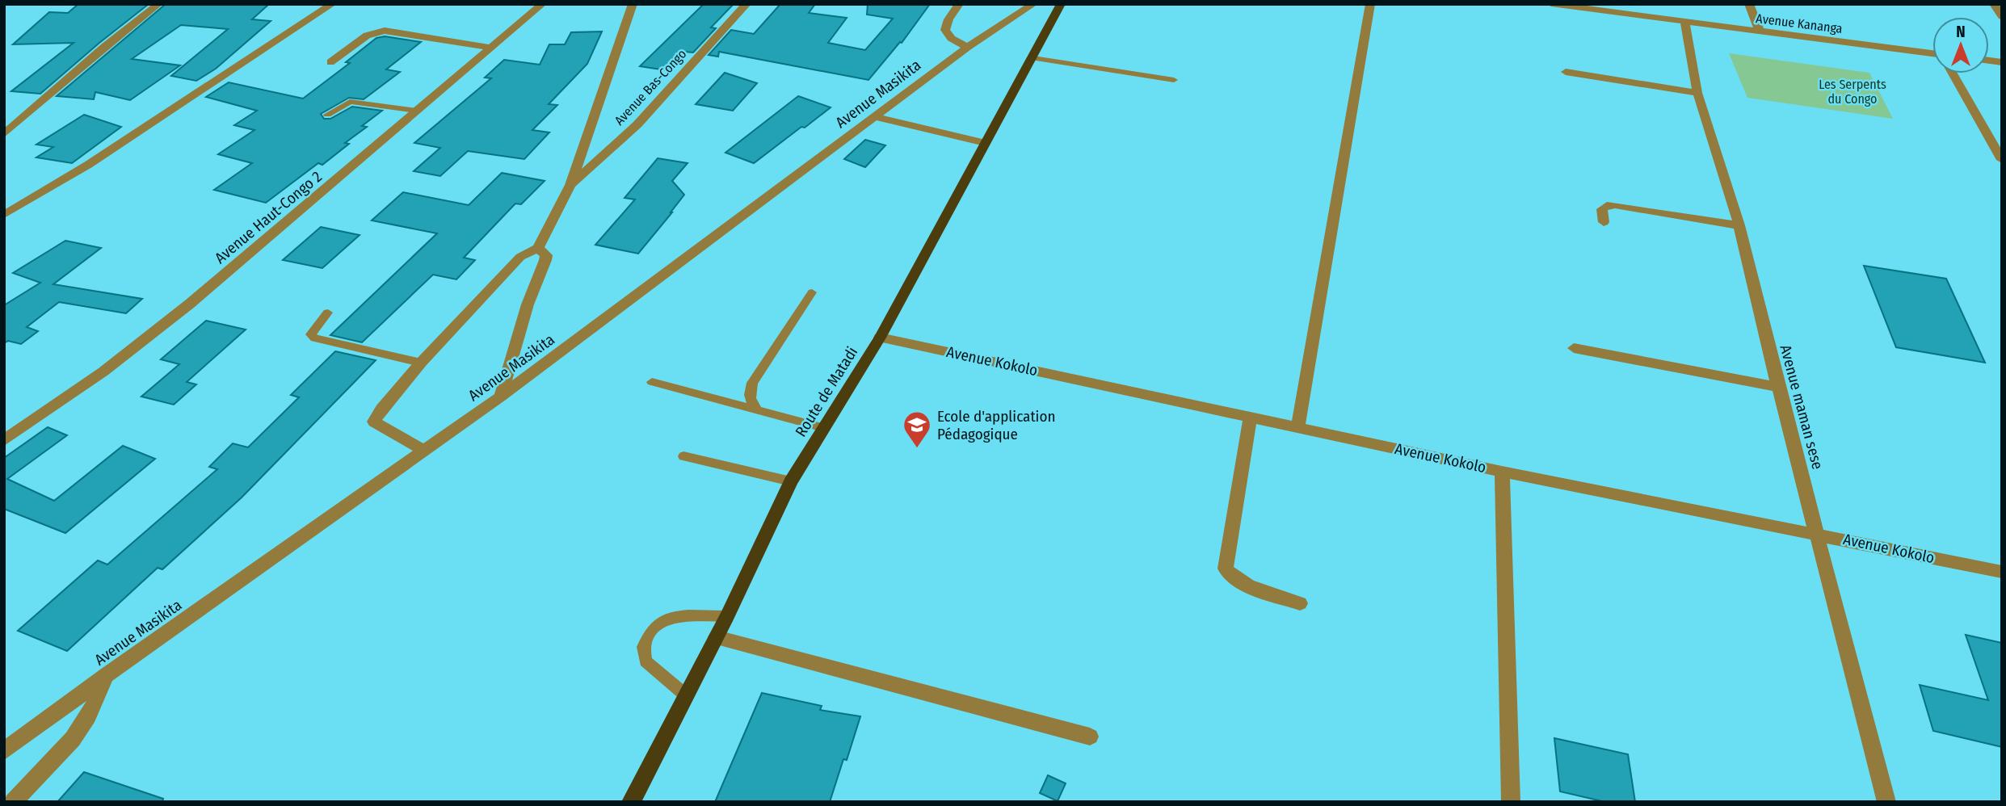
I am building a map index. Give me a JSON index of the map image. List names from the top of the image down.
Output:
{
  "streets": {
    "main road": ["Route de Matadi"],
    "street": [
      "Avenue Kananga",
      "Avenue Bas-Congo",
      "Avenue Masikita",
      "Avenue Haut-Congo 2",
      "Avenue Kokolo",
      "Avenue maman sese"
    ]
  },
  "crossings": [
    ["Avenue Kananga", "Avenue maman sese"],
    ["Avenue Kokolo", "Route de Matadi"],
    ["Avenue Kokolo", "Avenue maman sese"]
  ],
  "parks": ["Les Serpents du Congo"],
  "places": {
    "school or university": ["Ecole d'application Pédagogique"]
  },
  "north": "top"
}
